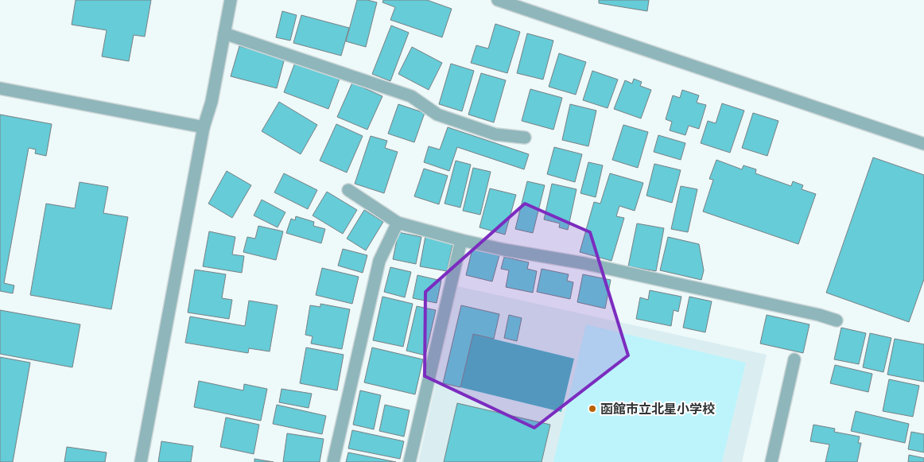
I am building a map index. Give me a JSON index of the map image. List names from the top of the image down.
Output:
{
  "places": ["函館市立北星小学校"]
}
